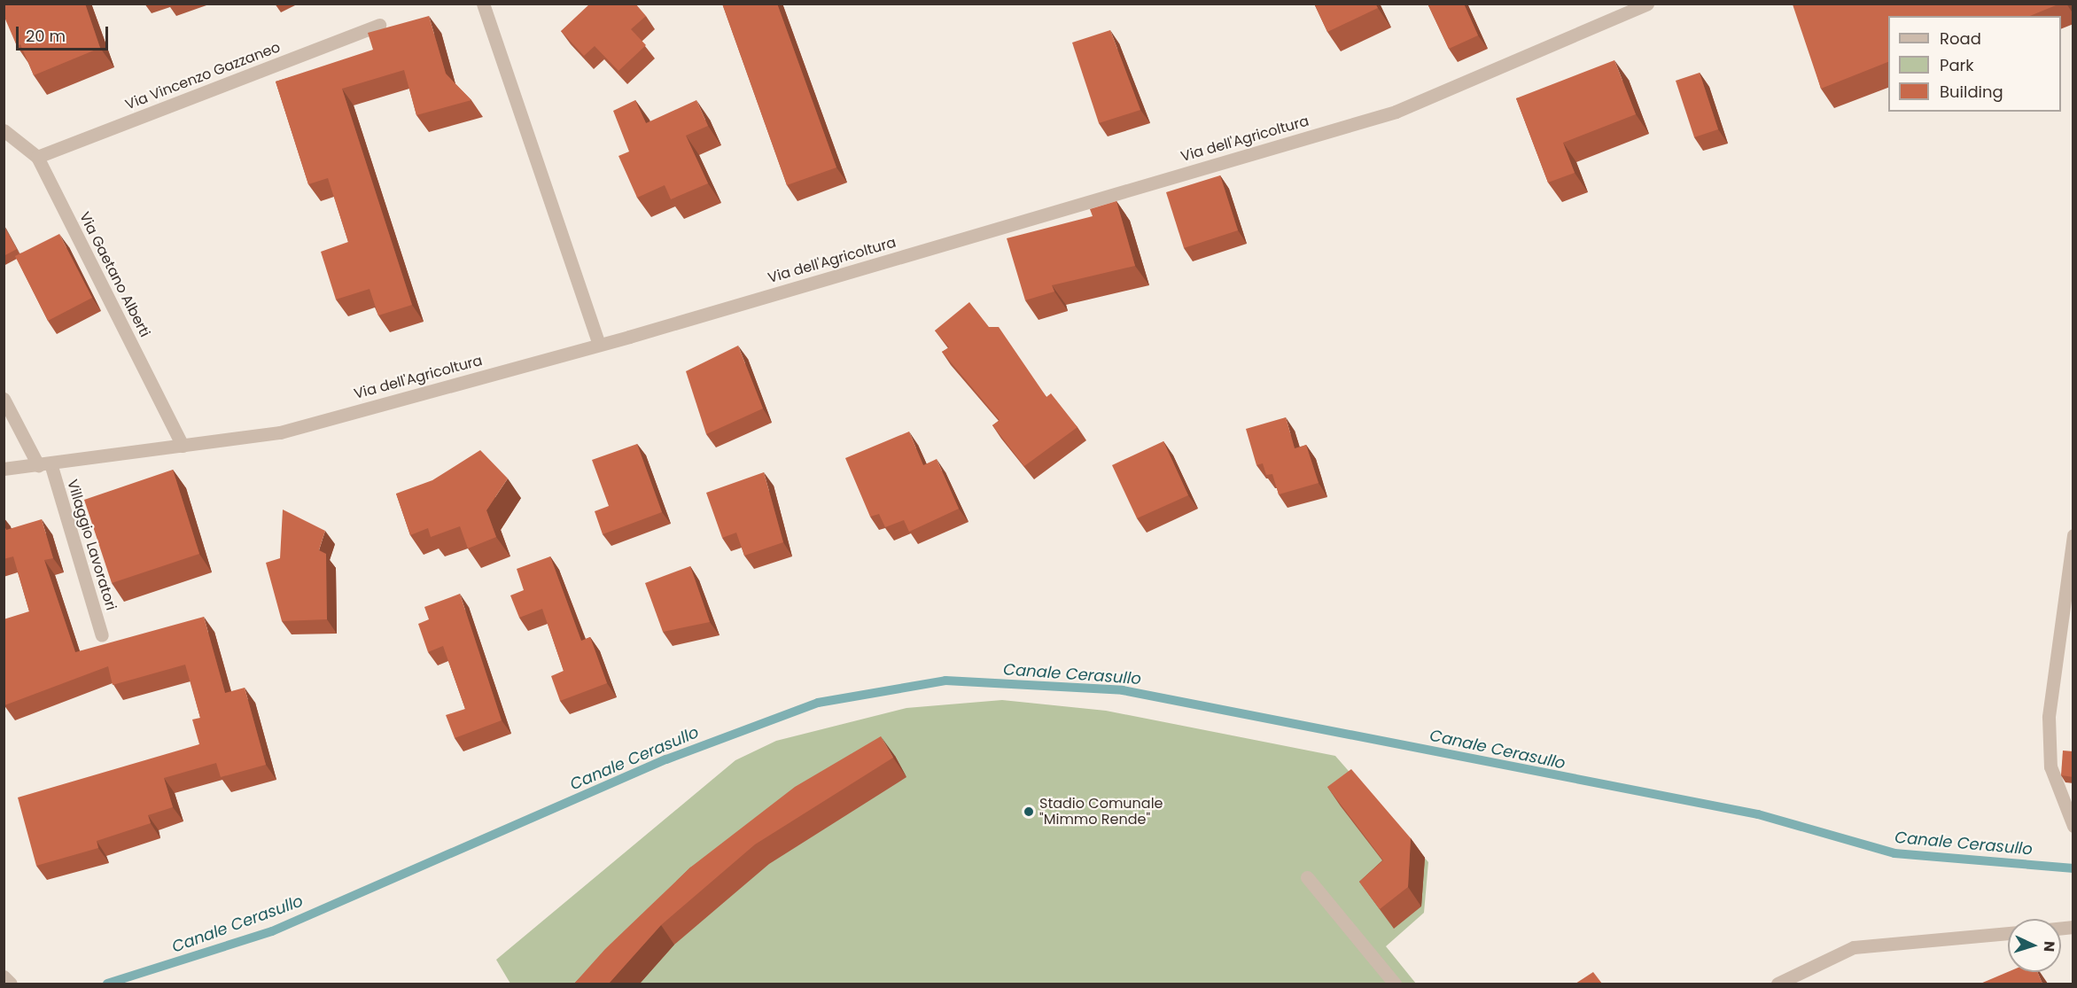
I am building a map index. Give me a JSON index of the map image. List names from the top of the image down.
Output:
{
  "streets": {
    "street": [
      "Via Vincenzo Gazzaneo",
      "Via dell'Agricoltura",
      "Via Gaetano Alberti",
      "Villaggio Lavoratori"
    ]
  },
  "crossings": [
    ["Via Vincenzo Gazzaneo", "Via Gaetano Alberti"],
    ["Via dell'Agricoltura", "Via Gaetano Alberti"],
    ["Via dell'Agricoltura", "Villaggio Lavoratori"]
  ],
  "water": ["Canale Cerasullo"],
  "places": ["Stadio Comunale \"Mimmo Rende\""],
  "legend": ["Road", "Park", "Building"],
  "scale_bar": "20 m",
  "north": "right"
}
